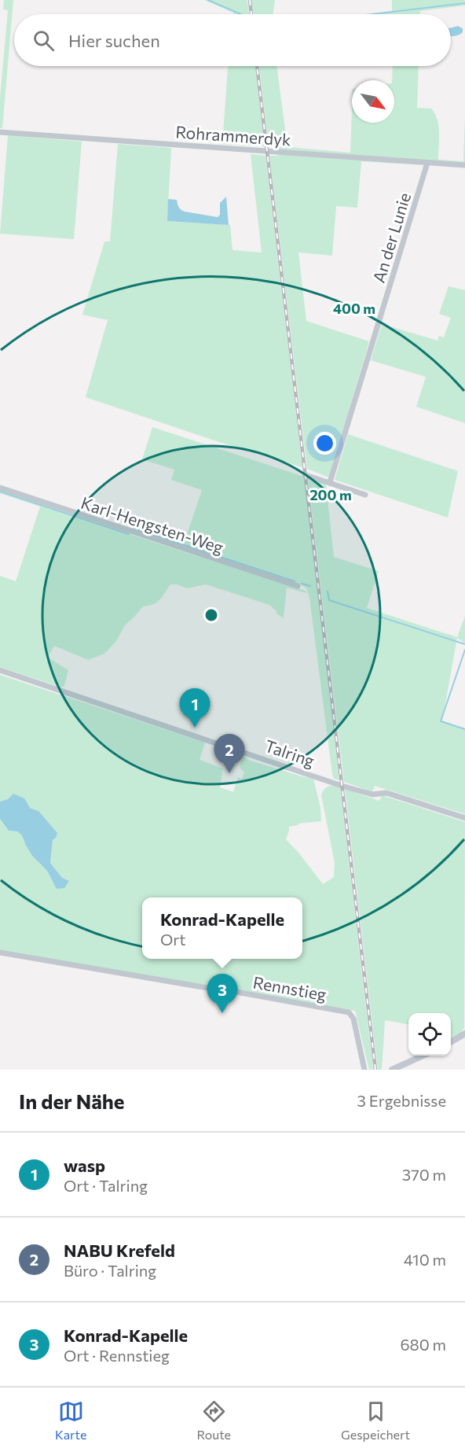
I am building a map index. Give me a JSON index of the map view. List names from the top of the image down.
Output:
{
  "streets": {
    "street": [
      "Rohrammerdyk",
      "An der Lunie",
      "Karl-Hengsten-Weg",
      "Talring",
      "Rennstieg"
    ]
  },
  "crossings": [
    ["Rohrammerdyk", "An der Lunie"]
  ],
  "north": "bottom right",
  "page": {
    "search": "Hier suchen",
    "pins": ["1", "2", "3"],
    "popup": ["Konrad-Kapelle", "Ort"],
    "heading": ["In der Nähe", "3 Ergebnisse"],
    "list": [
      {
        "mark": "1",
        "name": "wasp",
        "note": "Ort · Talring",
        "value": "370 m"
      },
      {
        "mark": "2",
        "name": "NABU Krefeld",
        "note": "Büro · Talring",
        "value": "410 m"
      },
      {
        "mark": "3",
        "name": "Konrad-Kapelle",
        "note": "Ort · Rennstieg",
        "value": "680 m"
      }
    ],
    "nav": ["Karte", "Route", "Gespeichert"]
  },
  "rings": ["400 m", "200 m"]
}
